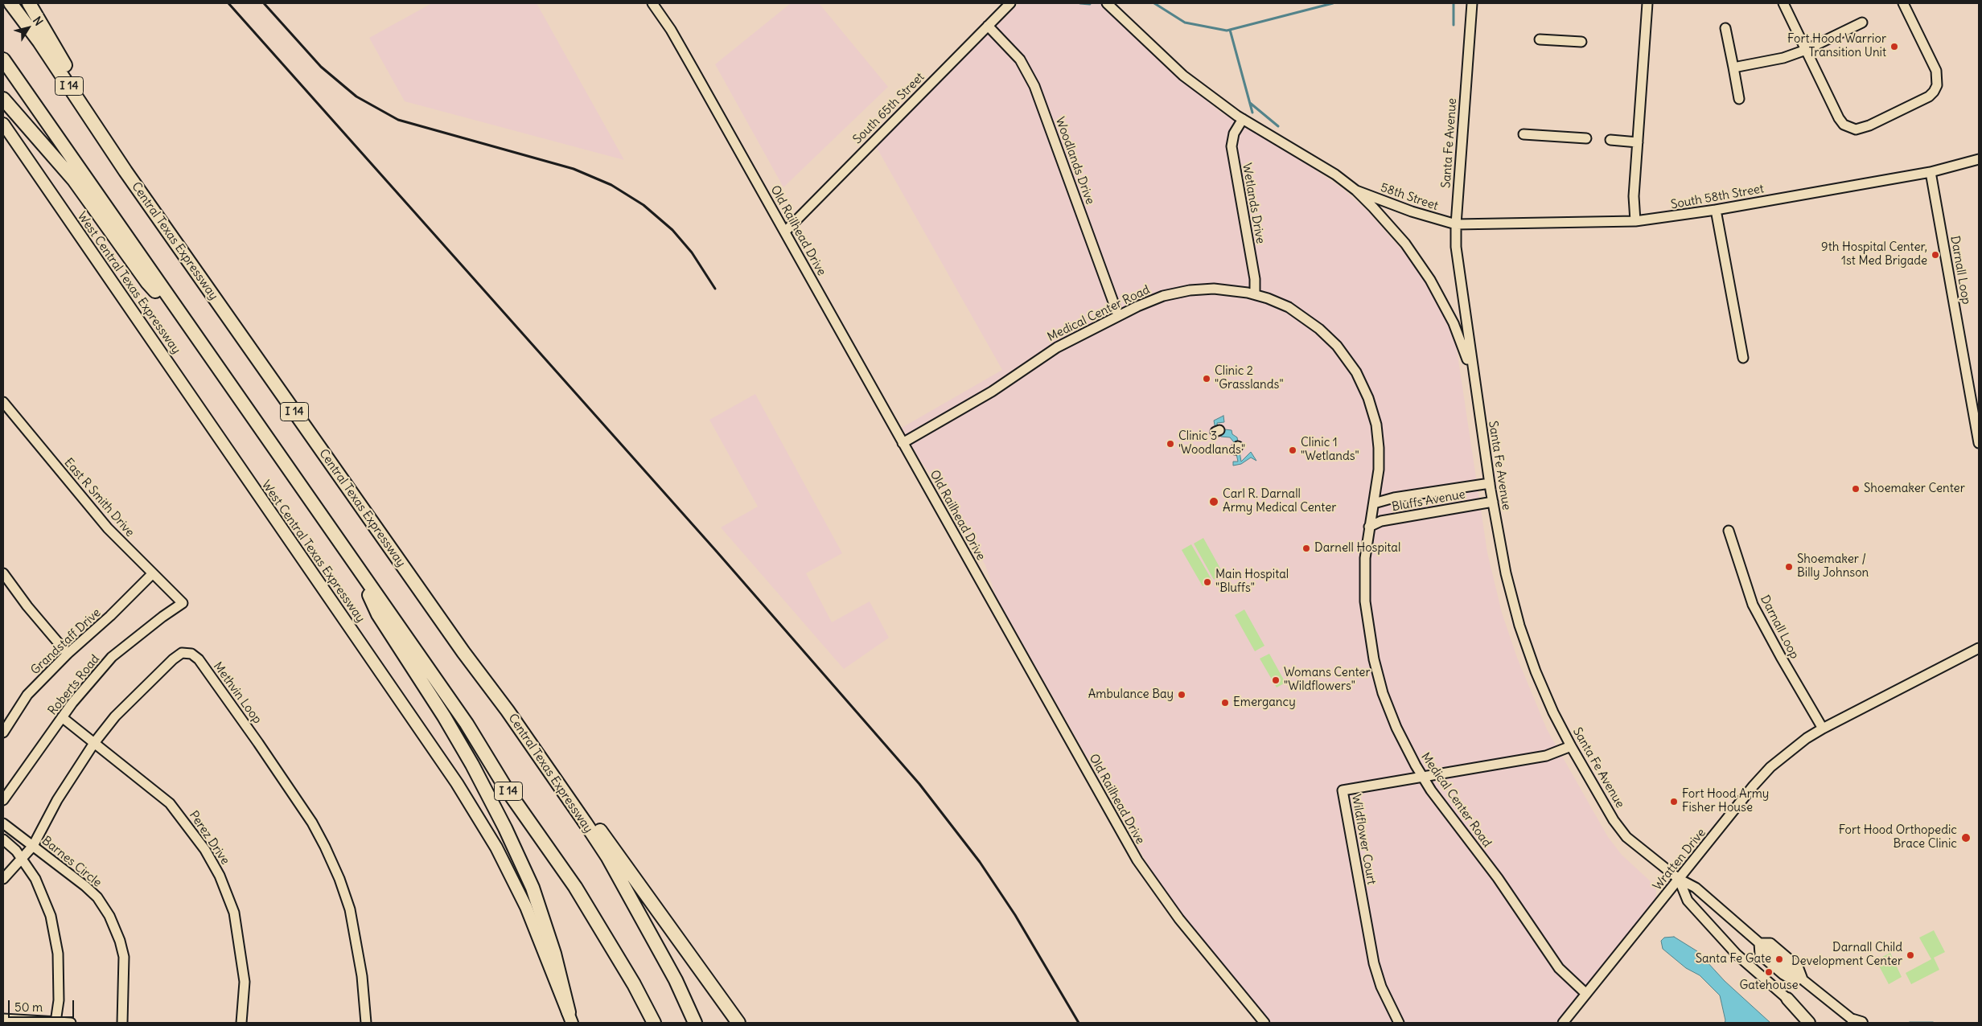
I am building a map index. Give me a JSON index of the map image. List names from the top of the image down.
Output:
{
  "streets": {
    "highway": ["I 14", "Central Texas Expressway"],
    "main road": ["West Central Texas Expressway"],
    "street": [
      "South 65th Street",
      "Santa Fe Avenue",
      "Woodlands Drive",
      "58th Street",
      "South 58th Street",
      "Wetlands Drive",
      "Old Railhead Drive",
      "Darnall Loop",
      "Medical Center Road",
      "East R Smith Drive",
      "Bluffs Avenue",
      "Grandstaff Drive",
      "Roberts Road",
      "Methvin Loop",
      "Perez Drive",
      "Wildflower Court",
      "Wratten Drive",
      "Barnes Circle"
    ]
  },
  "crossings": [
    ["South 65th Street", "Woodlands Drive"],
    ["South 65th Street", "Old Railhead Drive"],
    ["Santa Fe Avenue", "58th Street"],
    ["Santa Fe Avenue", "South 58th Street"],
    ["Santa Fe Avenue", "Bluffs Avenue"],
    ["Santa Fe Avenue", "Wildflower Court"],
    ["Santa Fe Avenue", "Wratten Drive"],
    ["Woodlands Drive", "Medical Center Road"],
    ["58th Street", "South 58th Street"],
    ["South 58th Street", "Darnall Loop"],
    ["Wetlands Drive", "Medical Center Road"],
    ["Old Railhead Drive", "Medical Center Road"],
    ["Darnall Loop", "Wratten Drive"],
    ["Medical Center Road", "Bluffs Avenue"],
    ["Medical Center Road", "Wildflower Court"],
    ["Medical Center Road", "Wratten Drive"],
    ["East R Smith Drive", "Grandstaff Drive"],
    ["East R Smith Drive", "Roberts Road"],
    ["Roberts Road", "Perez Drive"],
    ["Methvin Loop", "Perez Drive"],
    ["Methvin Loop", "Barnes Circle"]
  ],
  "places": [
    "Fort Hood Warrior Transition Unit",
    "9th Hospital Center, 1st Med Brigade",
    "Clinic 2 \"Grasslands\"",
    "Clinic 3 'Woodlands\"",
    "Clinic 1 \"Wetlands\"",
    "Shoemaker Center",
    "Carl R. Darnall Army Medical Center",
    "Darnell Hospital",
    "Shoemaker / Billy Johnson",
    "Main Hospital \"Bluffs\"",
    "Womans Center \"Wildflowers\"",
    "Ambulance Bay",
    "Emergancy",
    "Fort Hood Army Fisher House",
    "Fort Hood Orthopedic Brace Clinic",
    "Darnall Child Development Center",
    "Santa Fe Gate",
    "Gatehouse"
  ],
  "scale_bar": "50 m",
  "north": "top right"
}
